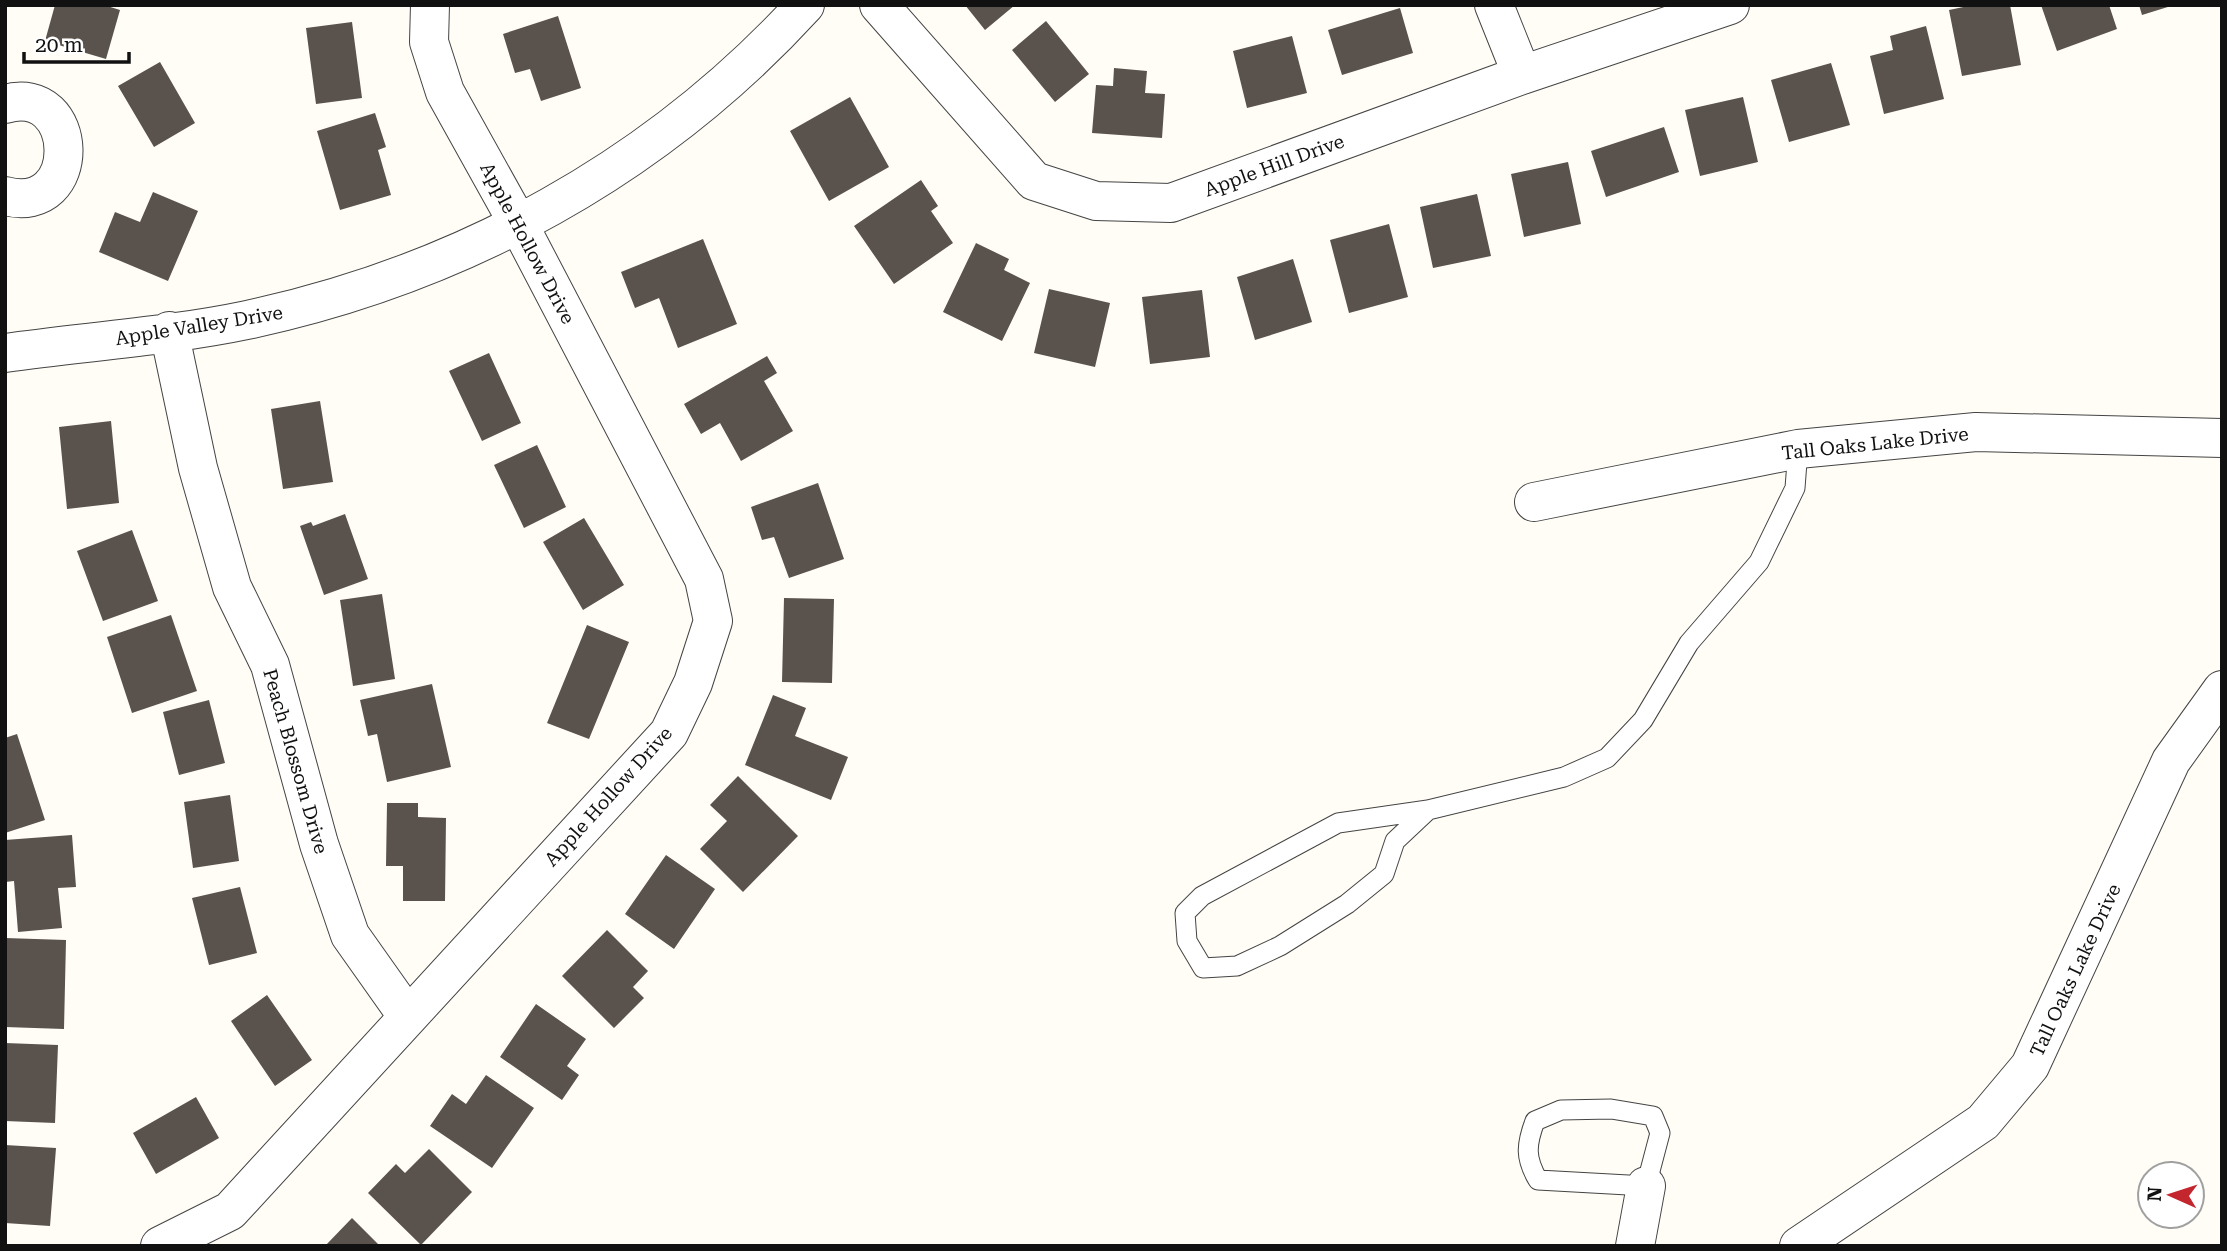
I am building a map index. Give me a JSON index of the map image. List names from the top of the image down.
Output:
{
  "streets": {
    "street": [
      "Apple Hill Drive",
      "Apple Hollow Drive",
      "Apple Valley Drive",
      "Tall Oaks Lake Drive",
      "Peach Blossom Drive"
    ]
  },
  "crossings": [
    ["Apple Hollow Drive", "Apple Valley Drive"],
    ["Apple Hollow Drive", "Peach Blossom Drive"],
    ["Apple Valley Drive", "Peach Blossom Drive"]
  ],
  "scale_bar": "20 m",
  "north": "left"
}
